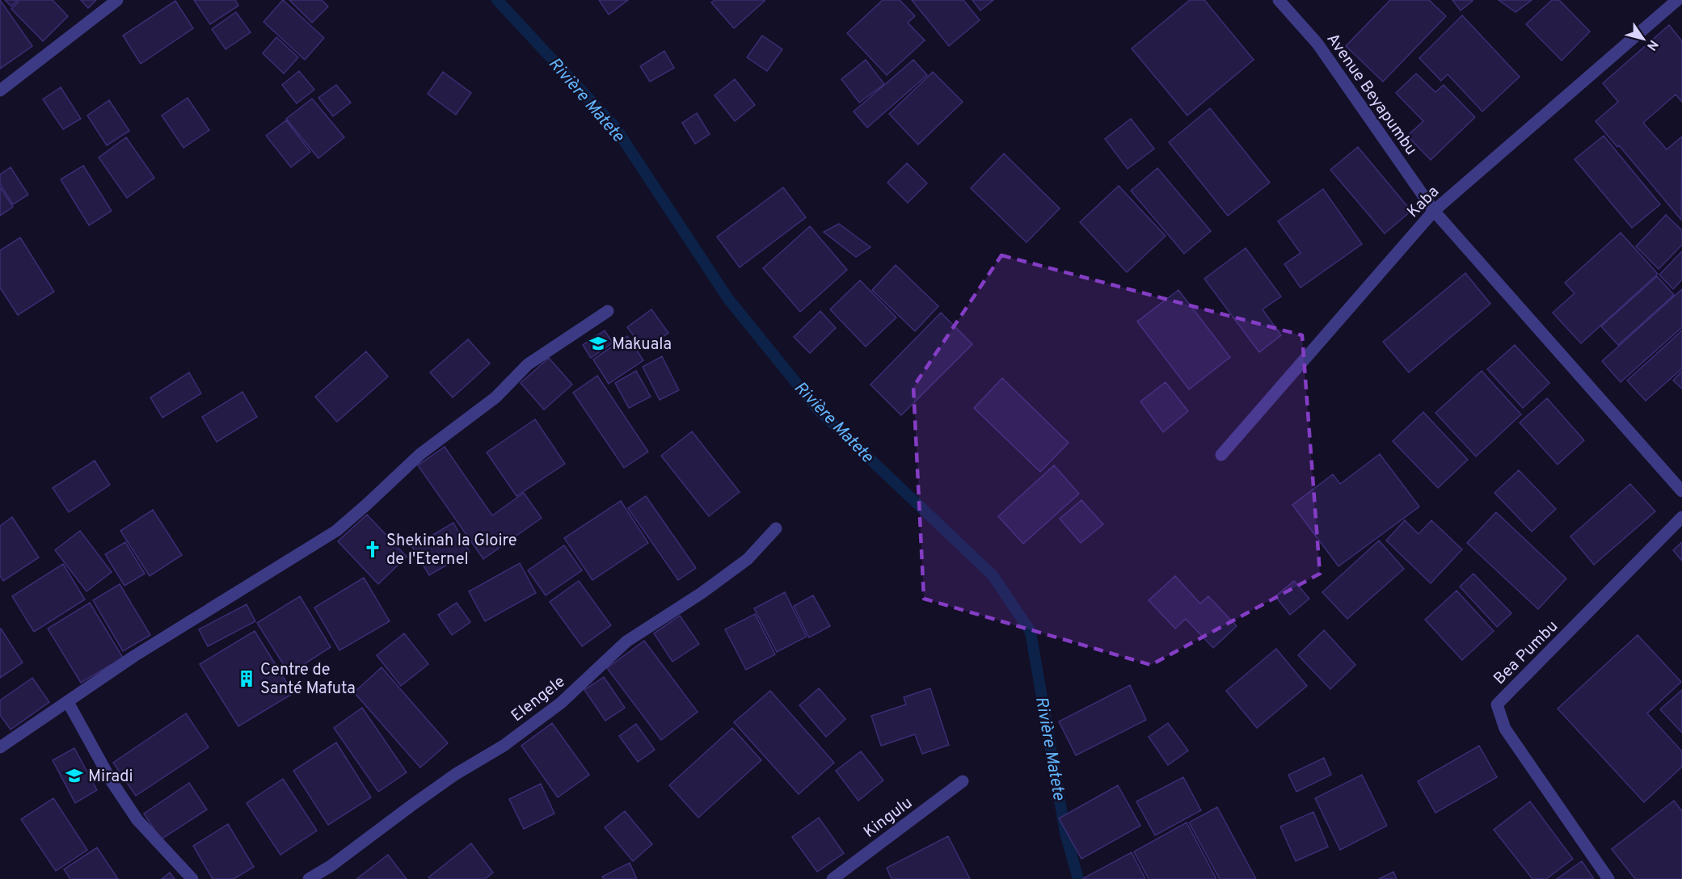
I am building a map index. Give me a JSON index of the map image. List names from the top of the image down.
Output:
{
  "streets": {
    "street": [
      "Avenue Beyapumbu",
      "Kaba",
      "Bea Pumbu",
      "Elengele",
      "Kingulu"
    ]
  },
  "crossings": [
    ["Avenue Beyapumbu", "Kaba"]
  ],
  "water": ["Rivière Matete"],
  "places": {
    "school or university": ["Makuala", "Miradi"],
    "church": ["Shekinah la Gloire de l'Eternel"],
    "building": ["Centre de Santé Mafuta"]
  },
  "north": "bottom right"
}
